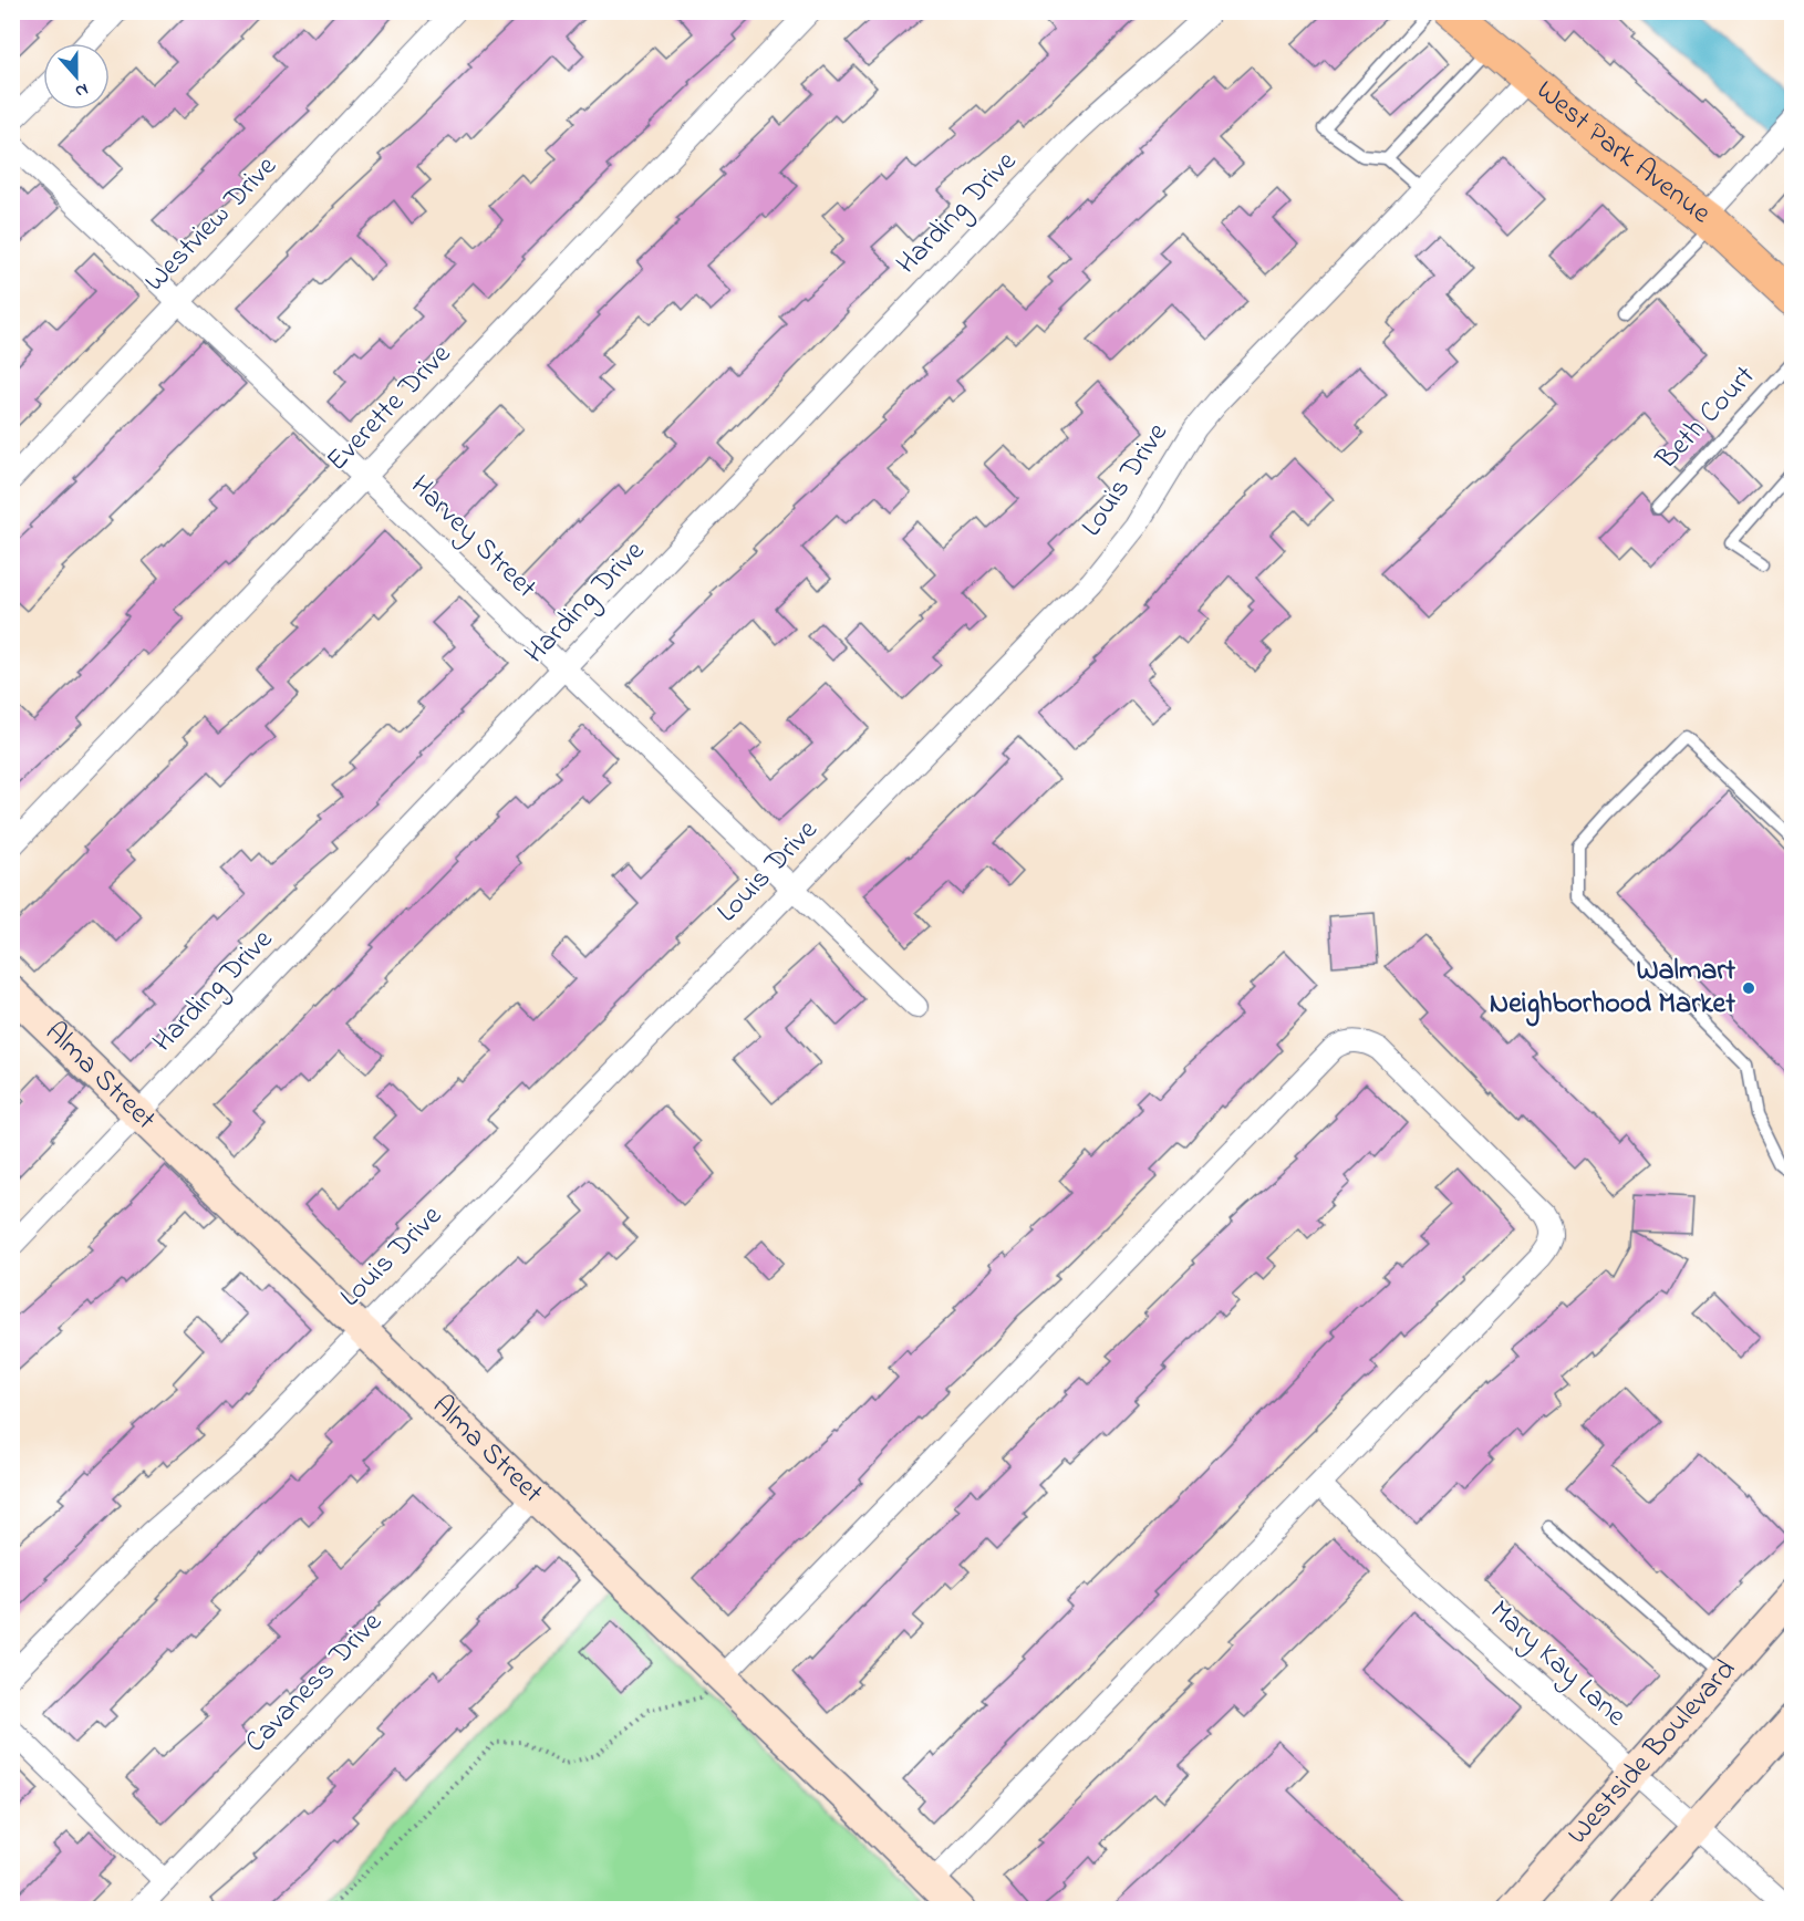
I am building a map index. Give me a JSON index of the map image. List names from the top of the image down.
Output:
{
  "streets": {
    "main road": ["West Park Avenue"],
    "street": [
      "Harding Drive",
      "Westview Drive",
      "Everette Drive",
      "Louis Drive",
      "Harvey Street",
      "Alma Street",
      "Mary Kay Lane",
      "Cavaness Drive",
      "Westside Boulevard"
    ],
    "lane": ["Beth Court"]
  },
  "crossings": [
    ["West Park Avenue", "Louis Drive"],
    ["Harding Drive", "Harvey Street"],
    ["Harding Drive", "Alma Street"],
    ["Westview Drive", "Harvey Street"],
    ["Everette Drive", "Harvey Street"],
    ["Louis Drive", "Harvey Street"],
    ["Louis Drive", "Alma Street"],
    ["Alma Street", "Cavaness Drive"],
    ["Mary Kay Lane", "Westside Boulevard"]
  ],
  "places": ["Walmart Neighborhood Market"],
  "north": "bottom"
}
